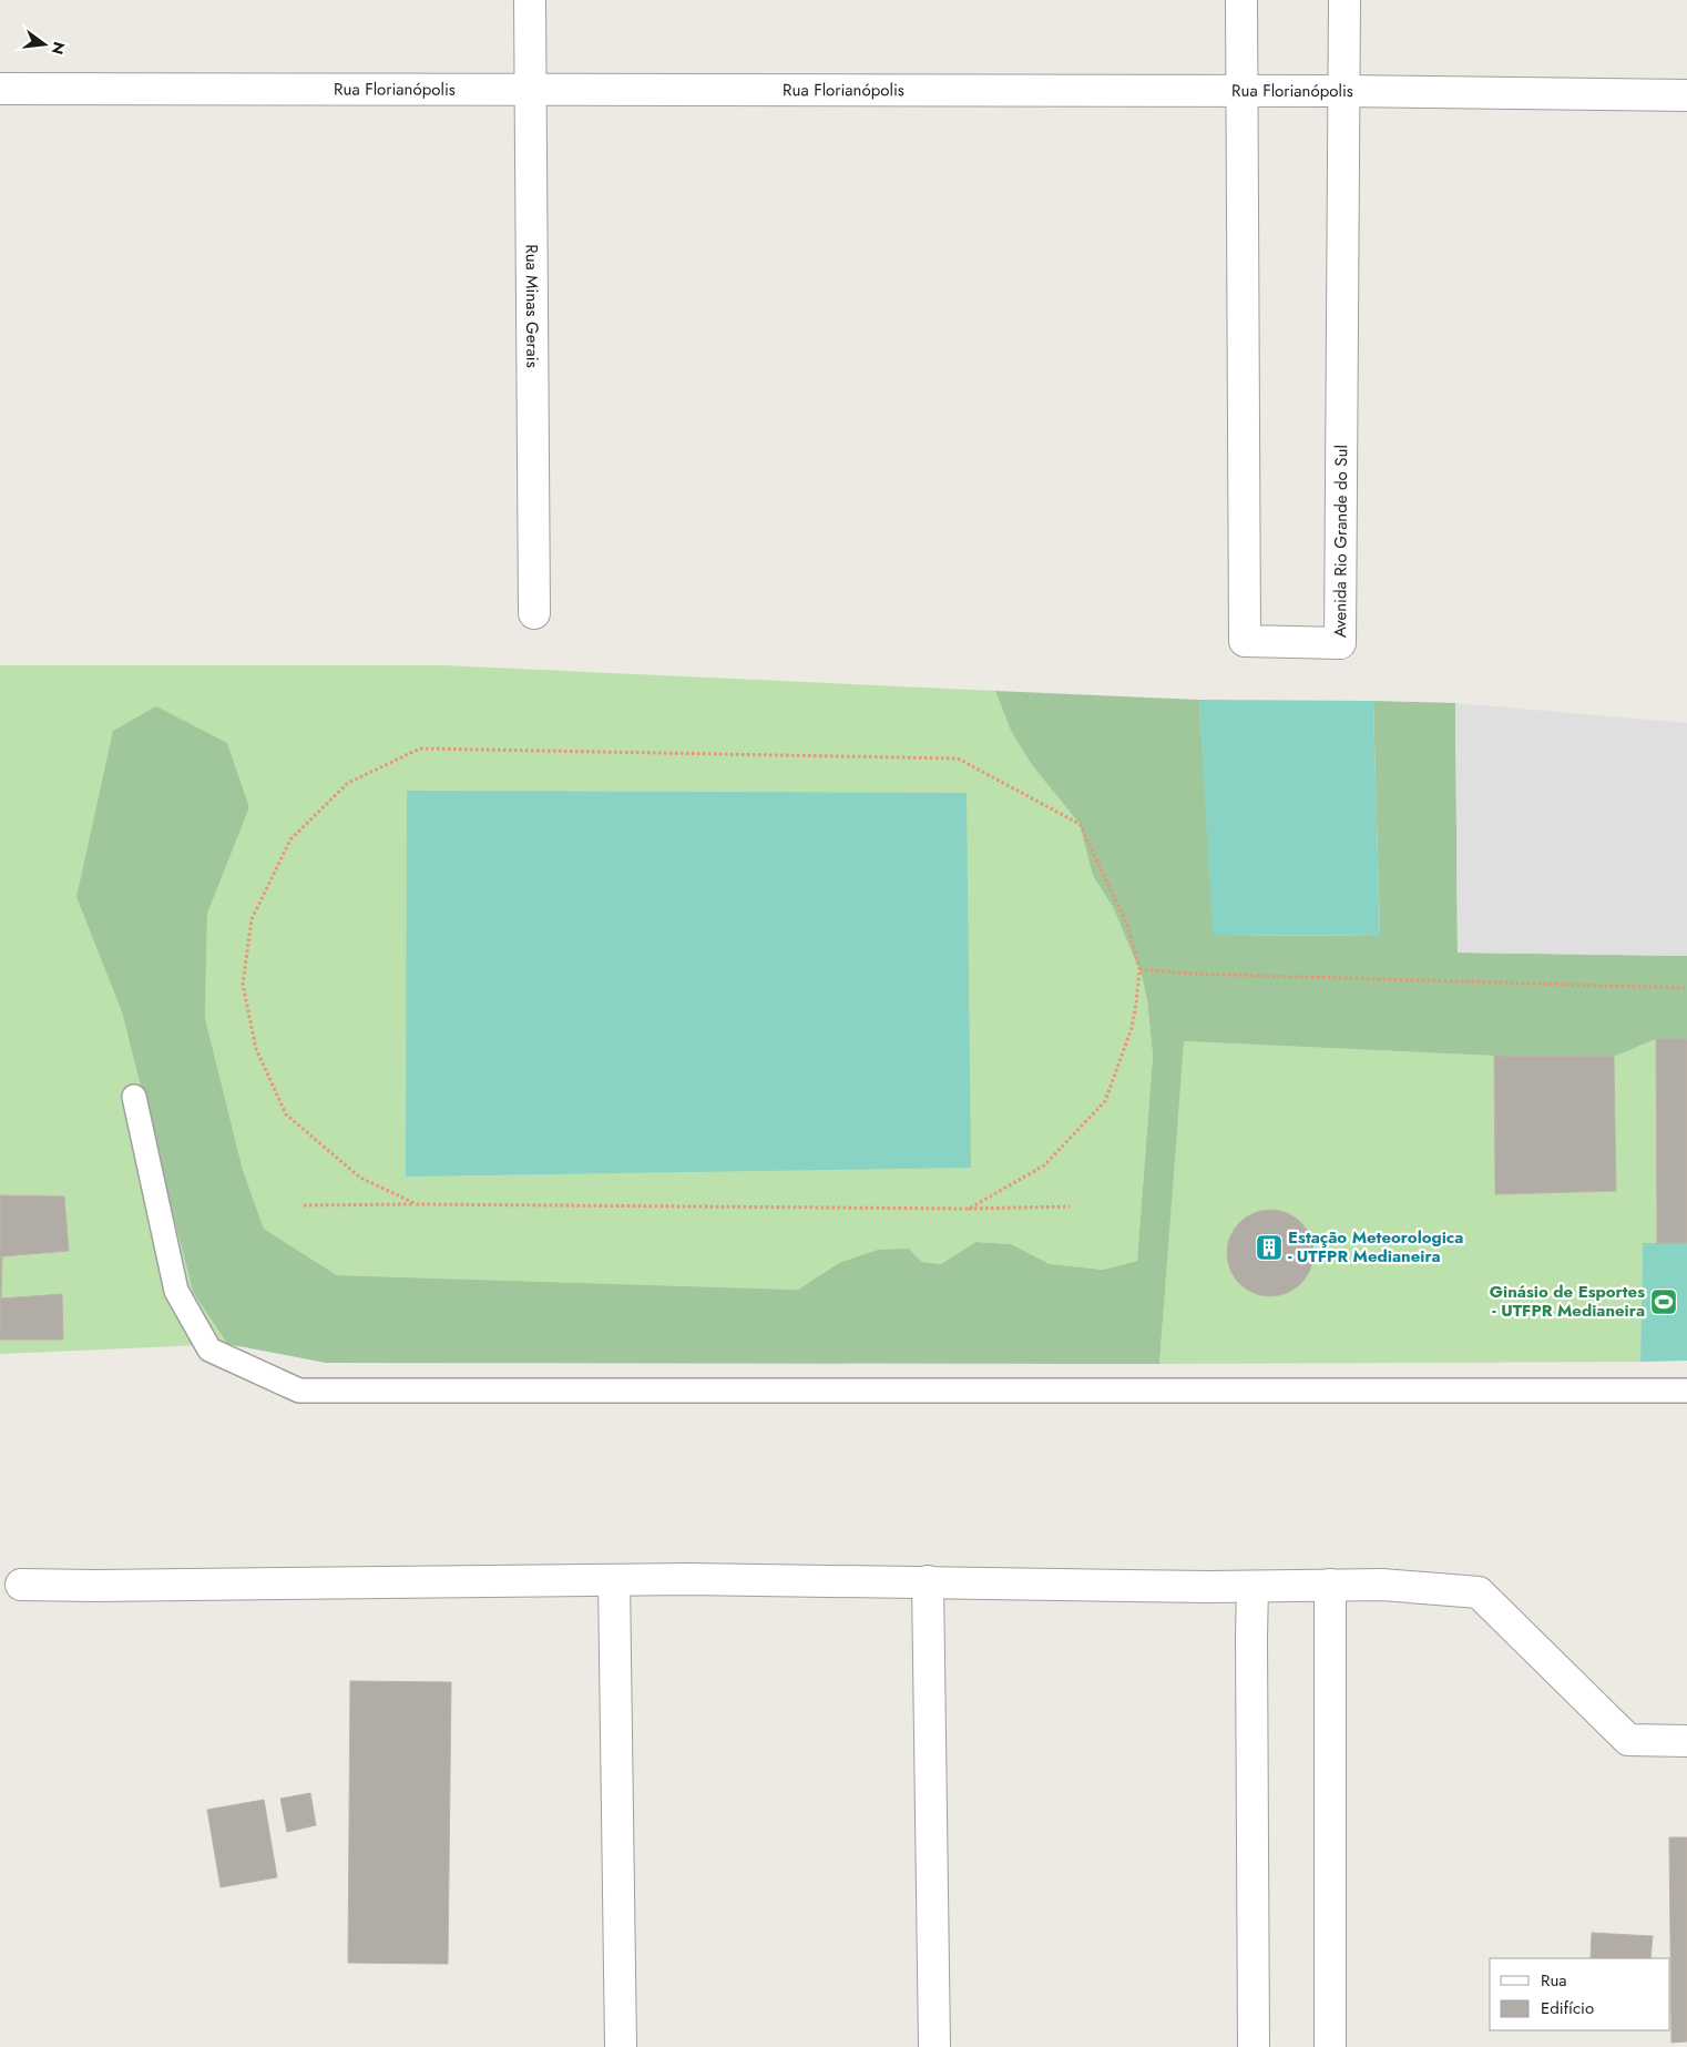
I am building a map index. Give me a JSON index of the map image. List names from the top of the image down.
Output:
{
  "streets": {
    "street": ["Rua Florianópolis", "Rua Minas Gerais", "Avenida Rio Grande do Sul"]
  },
  "crossings": [
    ["Rua Florianópolis", "Rua Minas Gerais"],
    ["Rua Florianópolis", "Avenida Rio Grande do Sul"]
  ],
  "places": {
    "building": ["Estação Meteorologica - UTFPR Medianeira"],
    "sports": ["Ginásio de Esportes - UTFPR Medianeira"]
  },
  "legend": ["Rua", "Edifício"],
  "north": "right"
}
